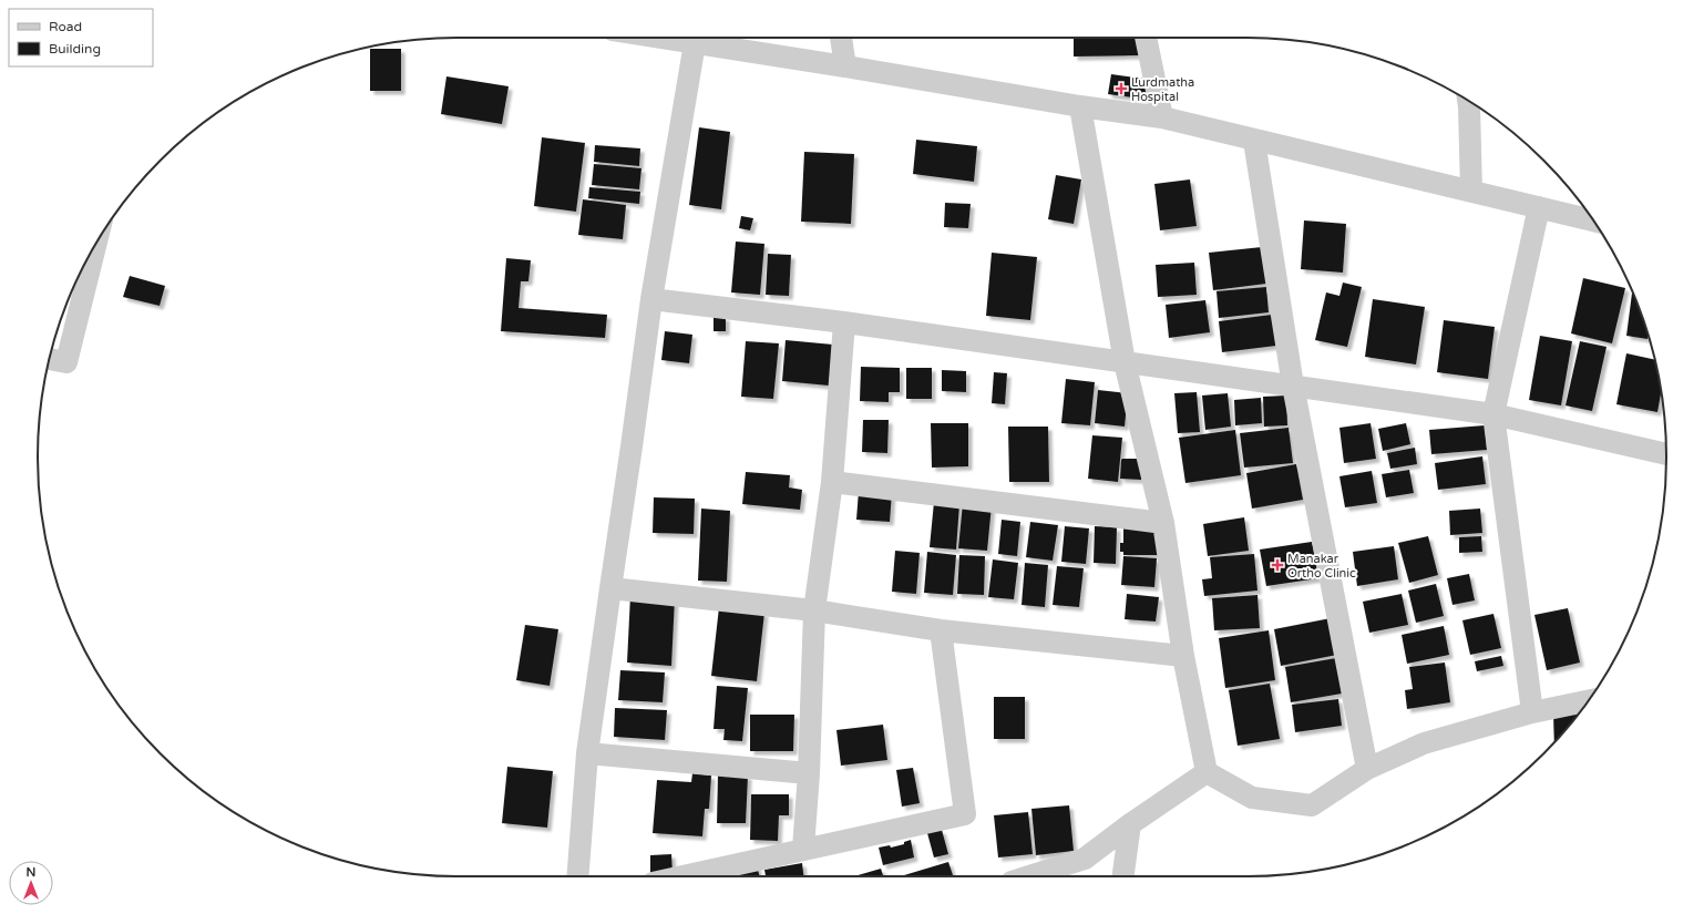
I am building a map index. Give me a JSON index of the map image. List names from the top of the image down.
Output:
{
  "places": {
    "health": ["Lurdmatha Hospital", "Manakar Ortho Clinic"]
  },
  "legend": ["Road", "Building"],
  "north": "top"
}
